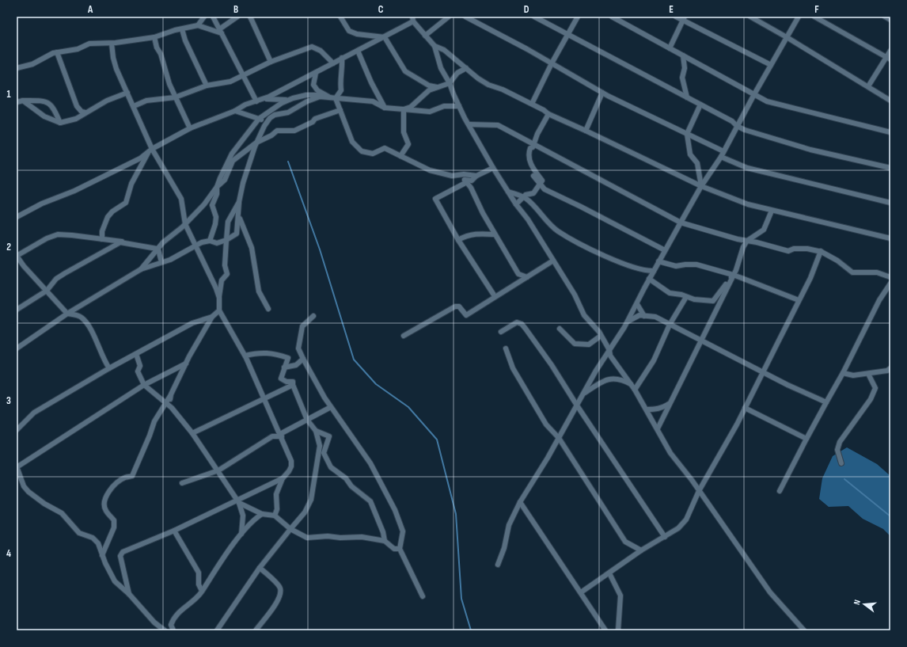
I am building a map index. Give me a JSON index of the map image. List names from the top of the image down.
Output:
{
  "north": "left",
  "grid": {
    "columns": [
      "A",
      "B",
      "C",
      "D",
      "E",
      "F"
    ],
    "rows": [
      "1",
      "2",
      "3",
      "4"
    ]
  }
}
